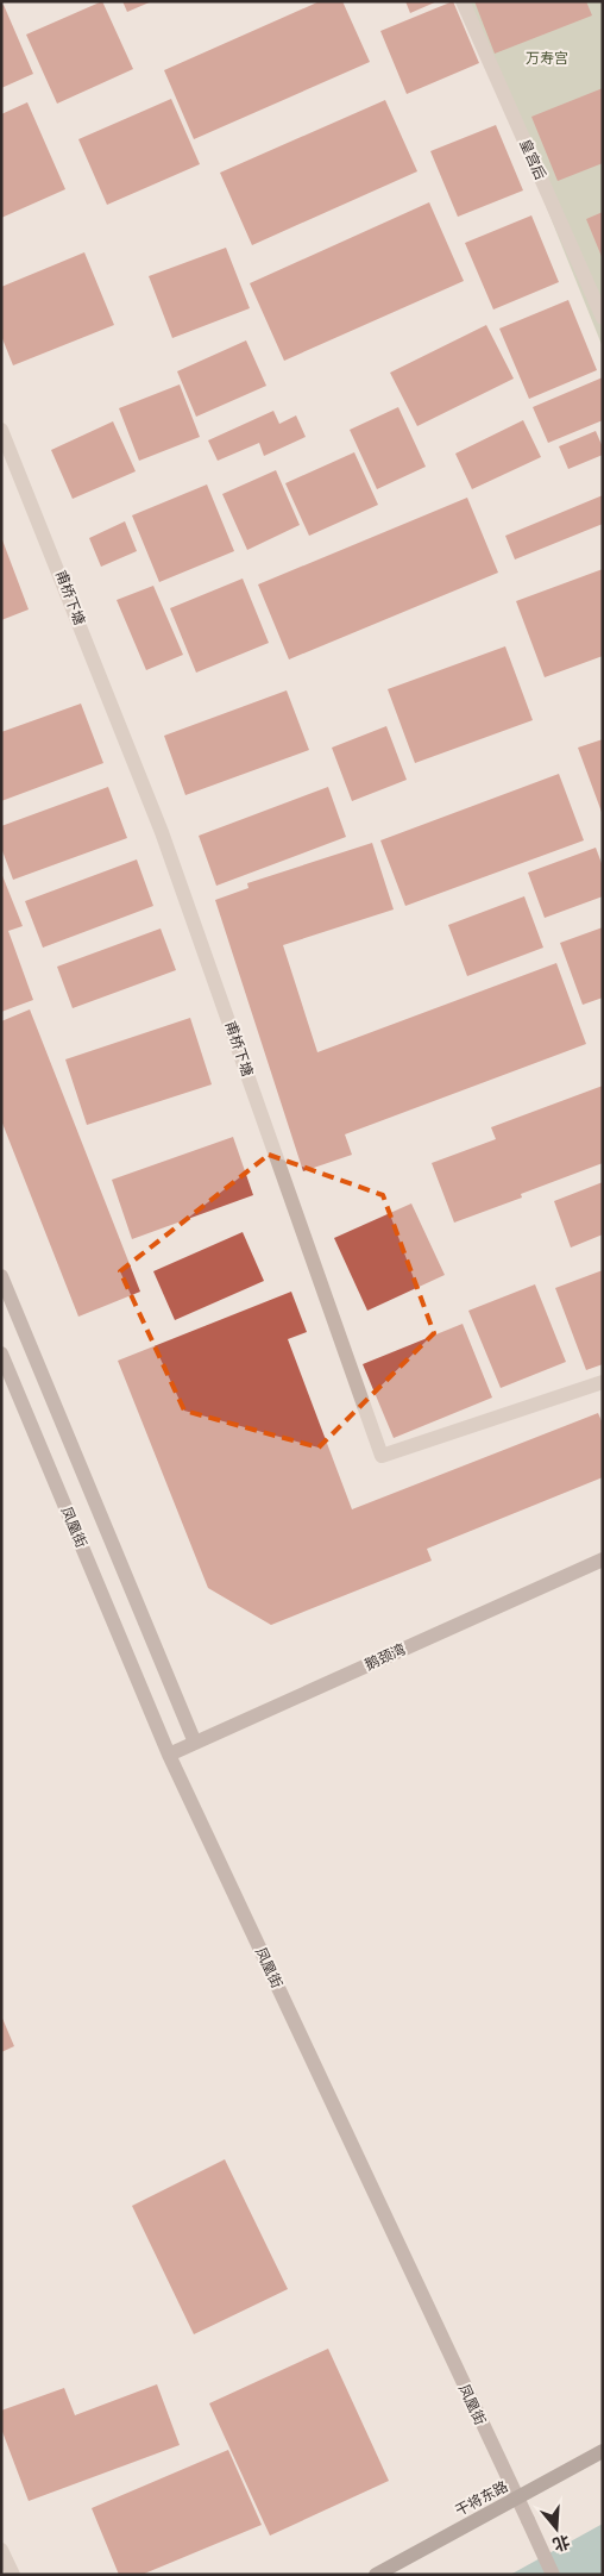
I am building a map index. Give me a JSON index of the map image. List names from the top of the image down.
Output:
{
  "streets": {
    "main road": ["凤凰街", "鹅颈湾", "干将东路"],
    "street": ["皇宫后", "甫桥下塘"]
  },
  "crossings": [
    ["凤凰街", "鹅颈湾"],
    ["凤凰街", "干将东路"]
  ],
  "parks": ["万寿宫"],
  "north": "bottom"
}
